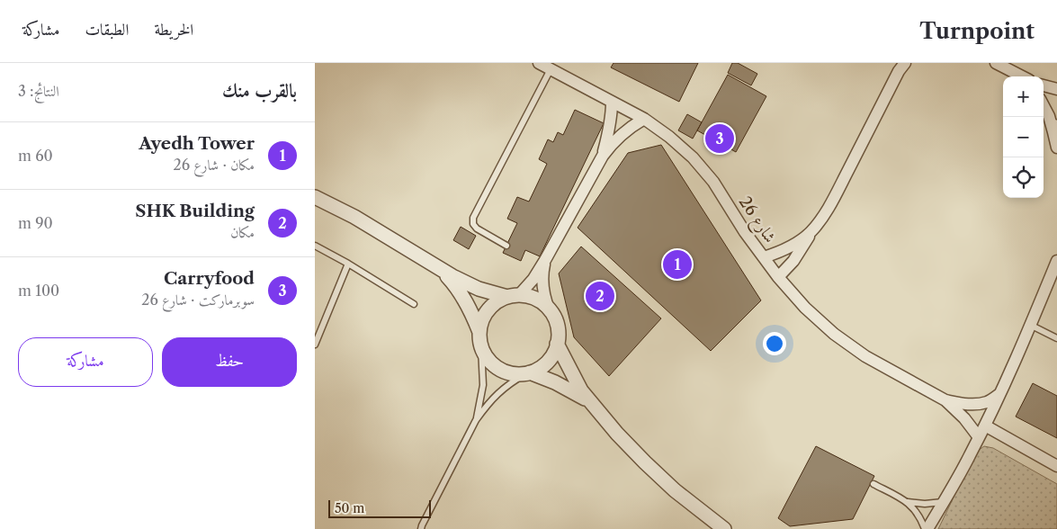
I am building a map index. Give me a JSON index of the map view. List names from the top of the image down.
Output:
{
  "streets": {
    "street": ["شارع 26"]
  },
  "scale_bar": "50 m",
  "page": {
    "header": "Turnpoint",
    "nav": ["الخريطة", "الطبقات", "مشاركة"],
    "heading": ["بالقرب منك", "النتائج: 3"],
    "map_buttons": ["+", "−"],
    "list": [
      {
        "mark": "1",
        "name": "Ayedh Tower",
        "note": "مكان · شارع 26",
        "value": "60 m"
      },
      {
        "mark": "2",
        "name": "SHK Building",
        "note": "مكان",
        "value": "90 m"
      },
      {
        "mark": "3",
        "name": "Carryfood",
        "note": "سوبرماركت · شارع 26",
        "value": "100 m"
      }
    ],
    "pins": ["3", "1", "2"],
    "buttons": ["حفظ", "مشاركة"],
    "scale": "50 m"
  }
}
